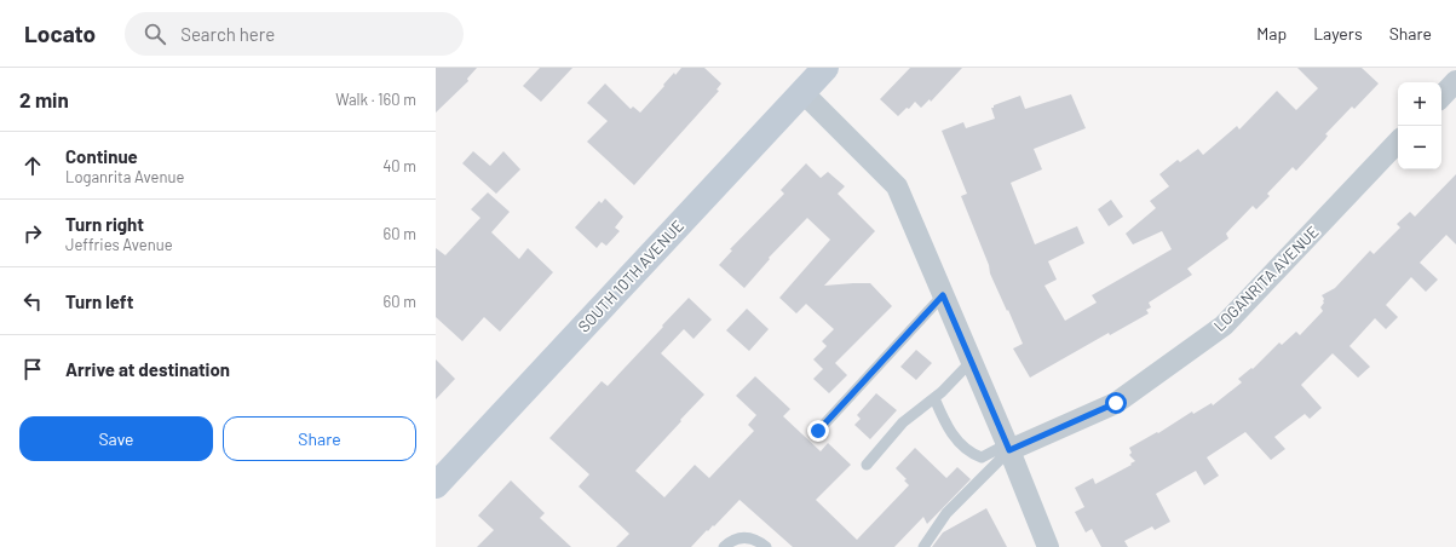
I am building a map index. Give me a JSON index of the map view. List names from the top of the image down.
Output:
{
  "streets": {
    "street": ["SOUTH 10TH AVENUE", "LOGANRITA AVENUE"]
  },
  "page": {
    "header": "Locato",
    "search": "Search here",
    "nav": ["Map", "Layers", "Share"],
    "heading": ["2 min", "Walk · 160 m"],
    "map_buttons": ["+", "−"],
    "list": [
      ["Continue", "Loganrita Avenue", "40 m"],
      ["Turn right", "Jeffries Avenue", "60 m"],
      ["Turn left", "60 m"],
      "Arrive at destination"
    ],
    "buttons": ["Save", "Share"]
  }
}
